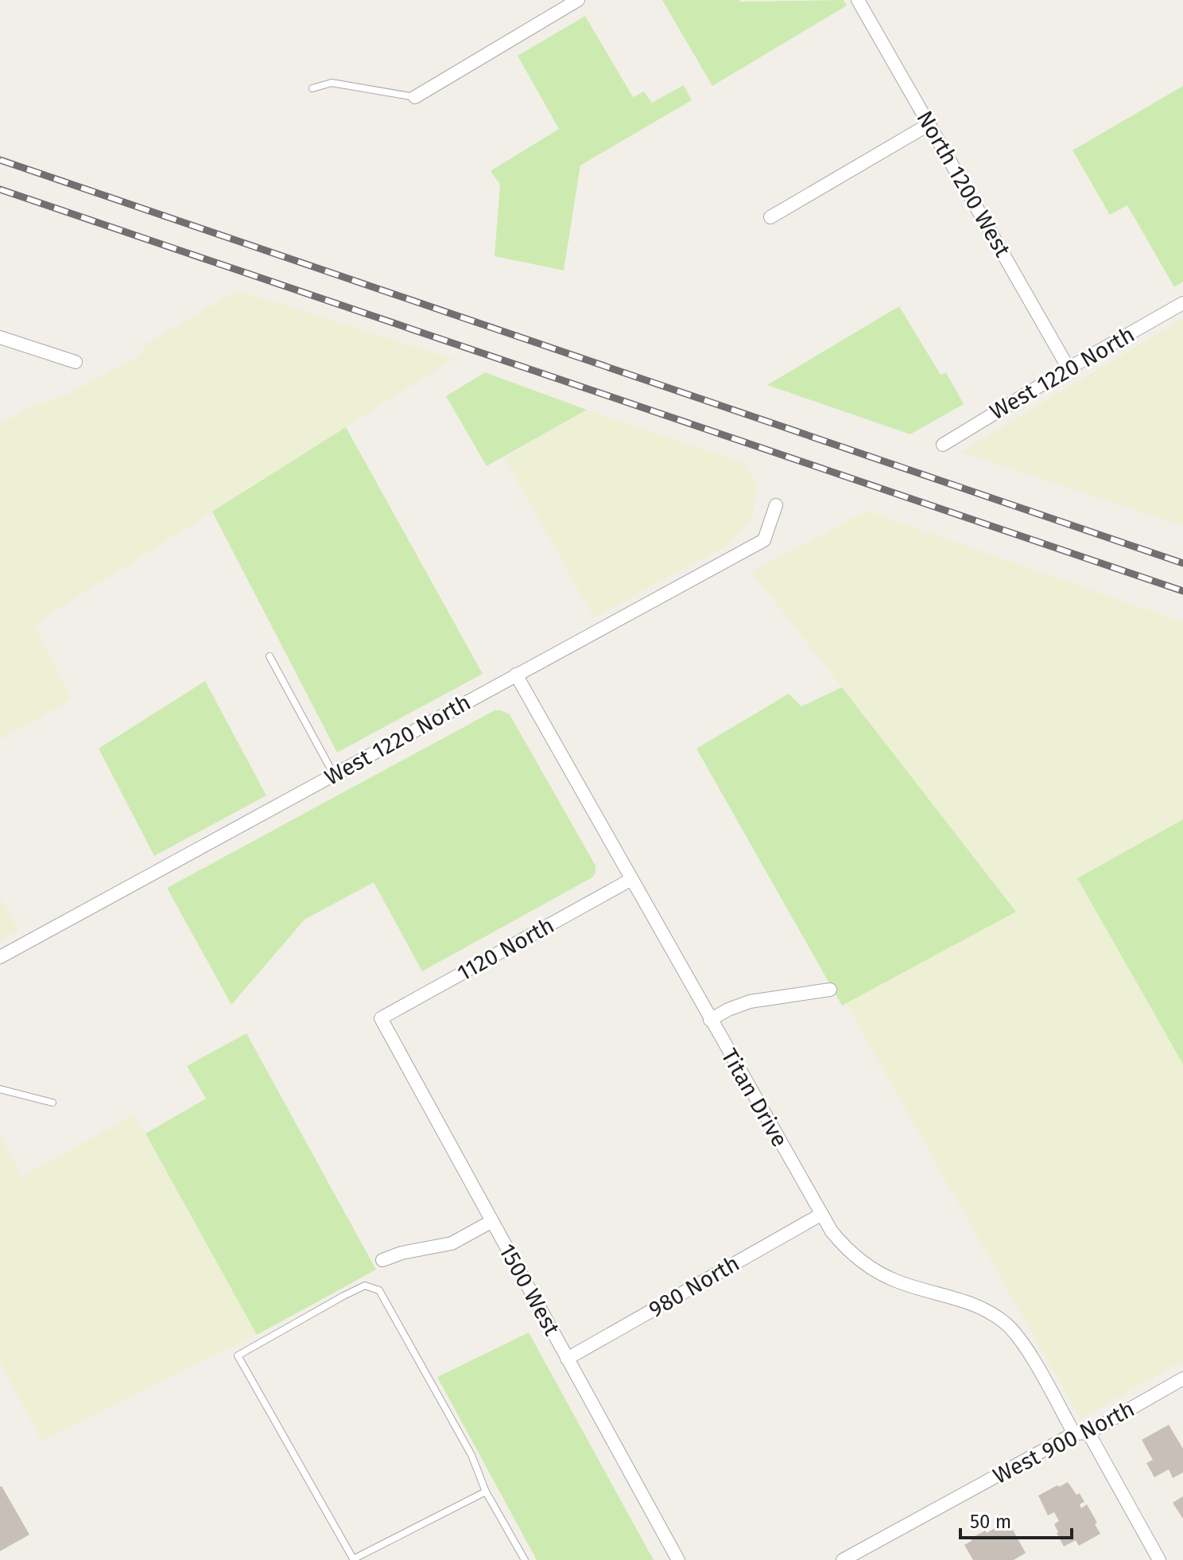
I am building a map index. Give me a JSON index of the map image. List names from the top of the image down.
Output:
{
  "streets": {
    "street": [
      "North 1200 West",
      "West 1220 North",
      "1120 North",
      "Titan Drive",
      "980 North",
      "1500 West",
      "West 900 North"
    ]
  },
  "crossings": [
    ["North 1200 West", "West 1220 North"],
    ["West 1220 North", "Titan Drive"],
    ["1120 North", "Titan Drive"],
    ["1120 North", "1500 West"],
    ["Titan Drive", "980 North"],
    ["Titan Drive", "West 900 North"],
    ["980 North", "1500 West"]
  ],
  "scale_bar": "50 m"
}
